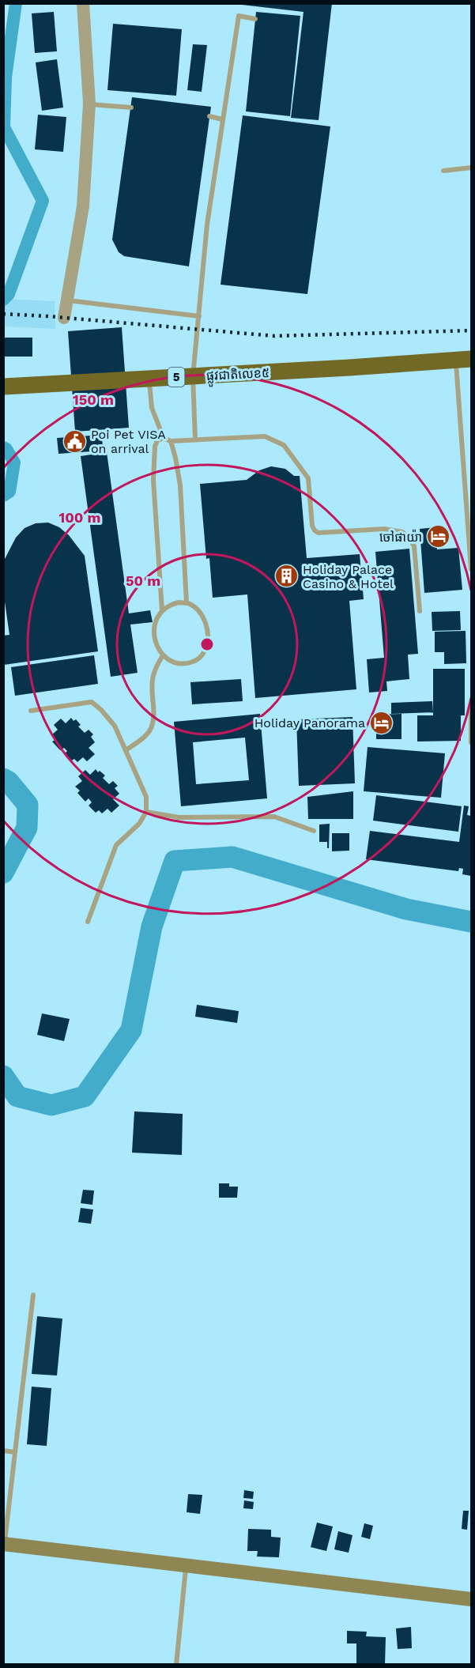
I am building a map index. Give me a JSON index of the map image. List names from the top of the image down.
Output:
{
  "streets": {
    "highway": ["ផ្លូវជាតិលេខ៥", "5"]
  },
  "places": {
    "public building": ["Poi Pet VISA on arrival"],
    "hotel": ["ចៅផាយ៉ា", "Holiday Panorama"],
    "building": ["Holiday Palace Casino & Hotel"]
  },
  "rings": ["150 m", "100 m", "50 m"]
}
